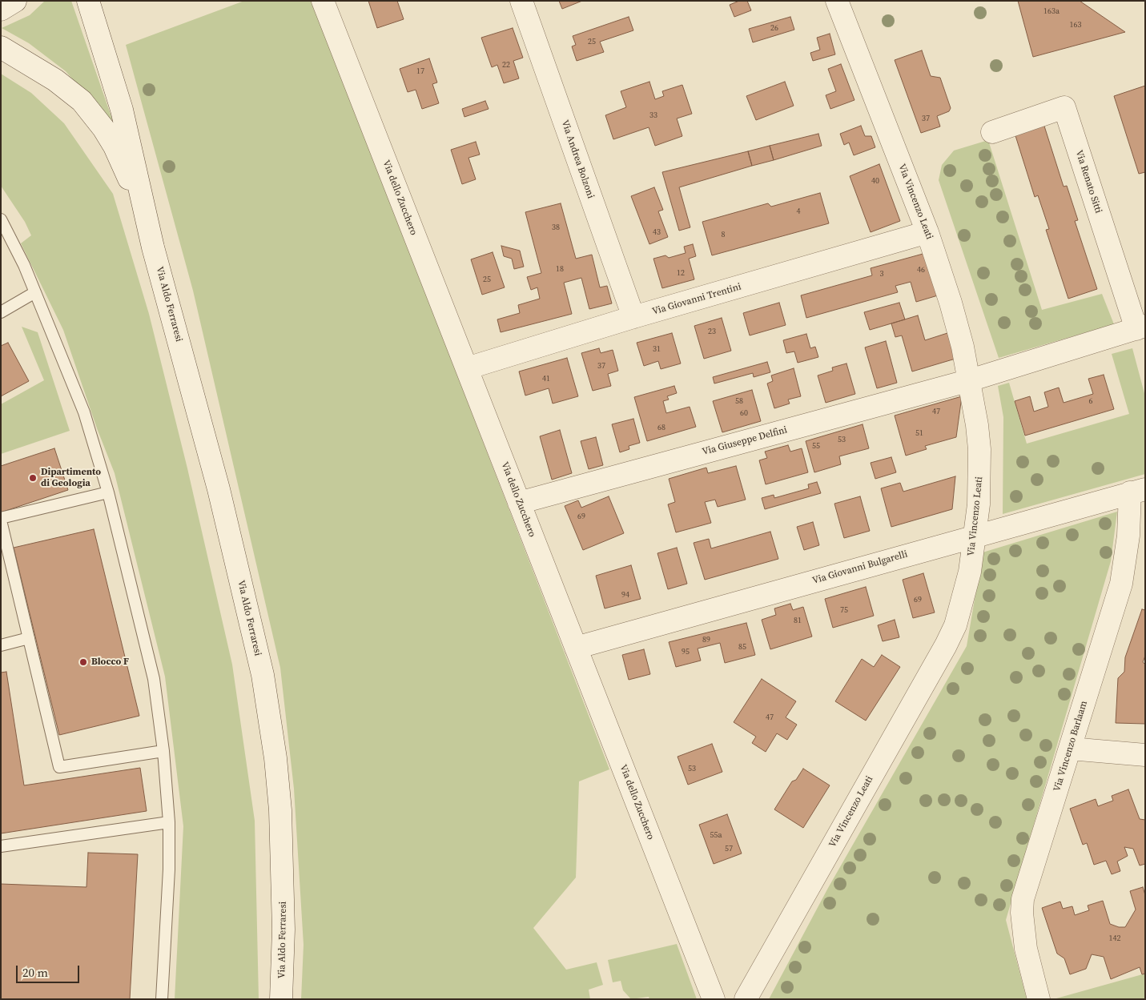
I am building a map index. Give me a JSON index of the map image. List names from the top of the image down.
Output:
{
  "streets": {
    "street": [
      "Via Andrea Bolzoni",
      "Via Renato Sitti",
      "Via dello Zucchero",
      "Via Vincenzo Leati",
      "Via Giovanni Trentini",
      "Via Aldo Ferraresi",
      "Via Giuseppe Delfini",
      "Via Giovanni Bulgarelli",
      "Via Vincenzo Barlaam"
    ]
  },
  "crossings": [
    ["Via Andrea Bolzoni", "Via Giovanni Trentini"],
    ["Via Renato Sitti", "Via Vincenzo Leati"],
    ["Via Renato Sitti", "Via Giuseppe Delfini"],
    ["Via dello Zucchero", "Via Giovanni Trentini"],
    ["Via dello Zucchero", "Via Giuseppe Delfini"],
    ["Via dello Zucchero", "Via Giovanni Bulgarelli"],
    ["Via Vincenzo Leati", "Via Giovanni Trentini"],
    ["Via Vincenzo Leati", "Via Giuseppe Delfini"],
    ["Via Vincenzo Leati", "Via Giovanni Bulgarelli"],
    ["Via Giovanni Bulgarelli", "Via Vincenzo Barlaam"]
  ],
  "places": ["Dipartimento di Geologia", "Blocco F"],
  "house_numbers": [
    "163a",
    "163",
    "26",
    "25",
    "22",
    "17",
    "33",
    "37",
    "40",
    "4",
    "38",
    "43",
    "8",
    "18",
    "46",
    "12",
    "3",
    "25",
    "23",
    "31",
    "37",
    "41",
    "58",
    "6",
    "47",
    "60",
    "68",
    "51",
    "53",
    "55",
    "69",
    "94",
    "69",
    "75",
    "81",
    "89",
    "85",
    "95",
    "47",
    "53",
    "55a",
    "57",
    "142"
  ],
  "scale_bar": "20 m"
}
